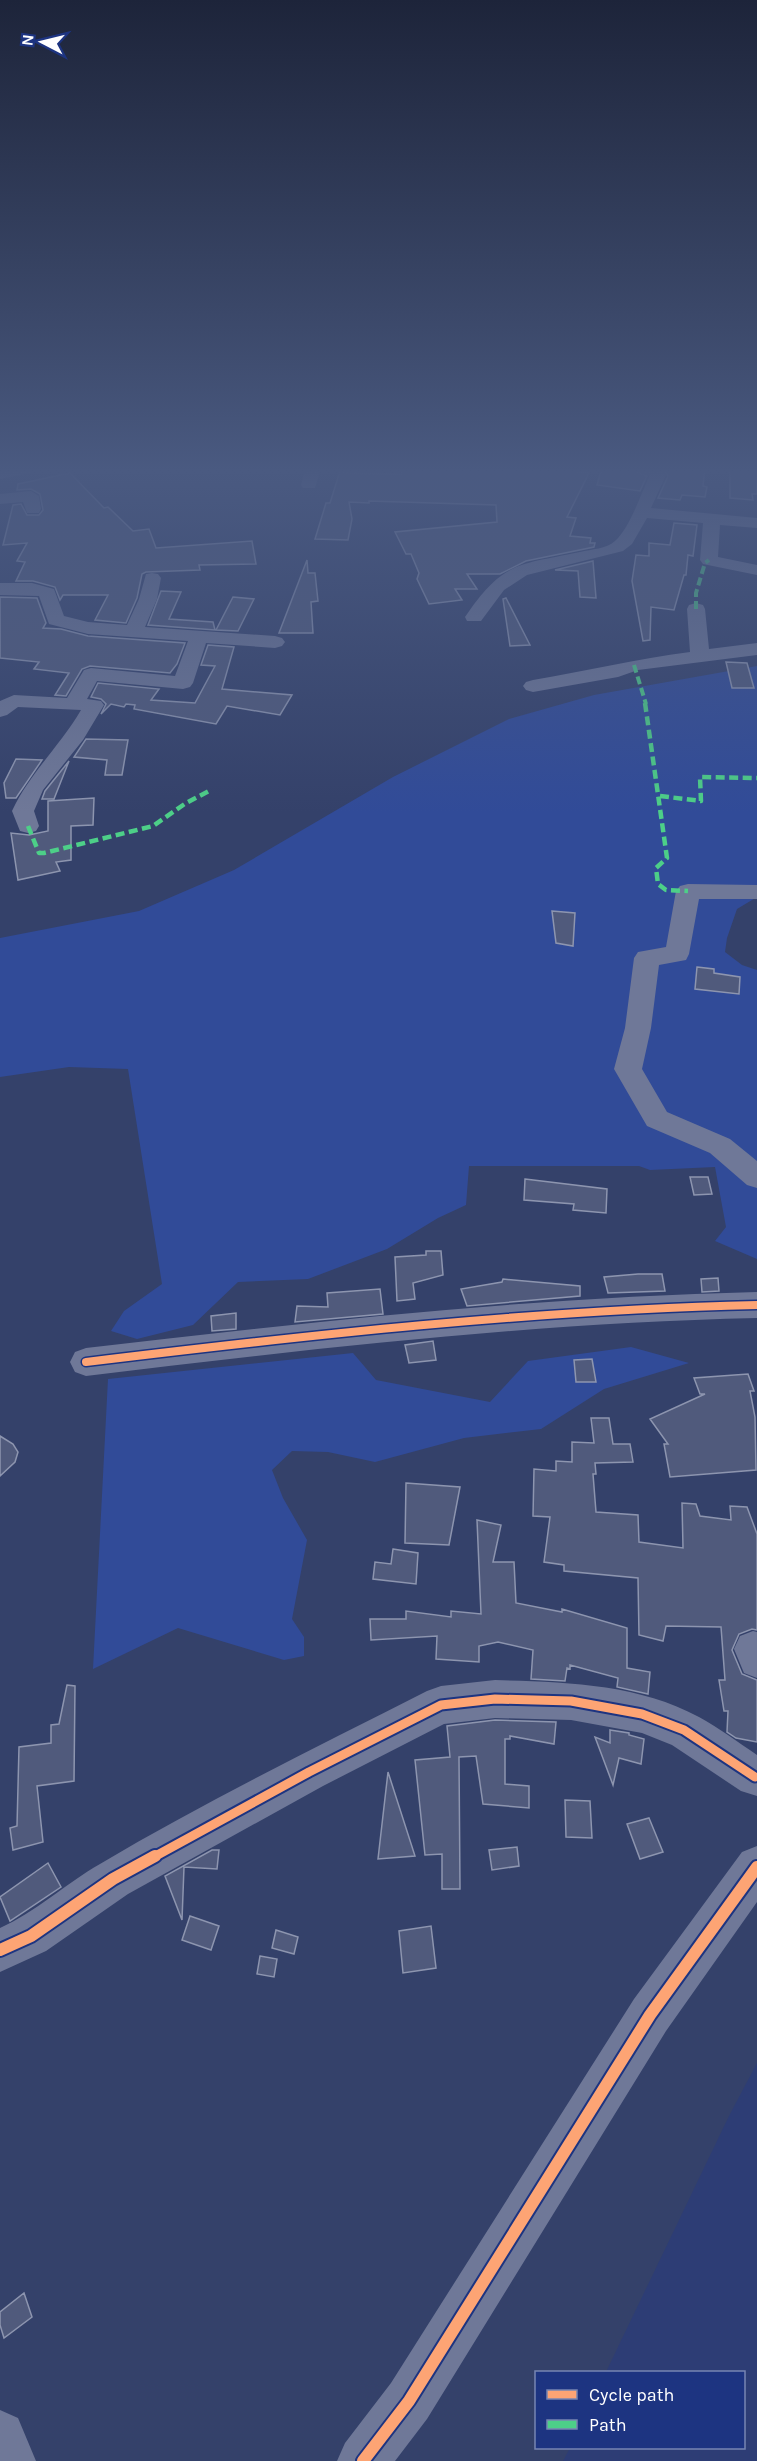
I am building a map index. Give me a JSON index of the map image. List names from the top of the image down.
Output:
{
  "legend": ["Cycle path", "Path"],
  "north": "left"
}
